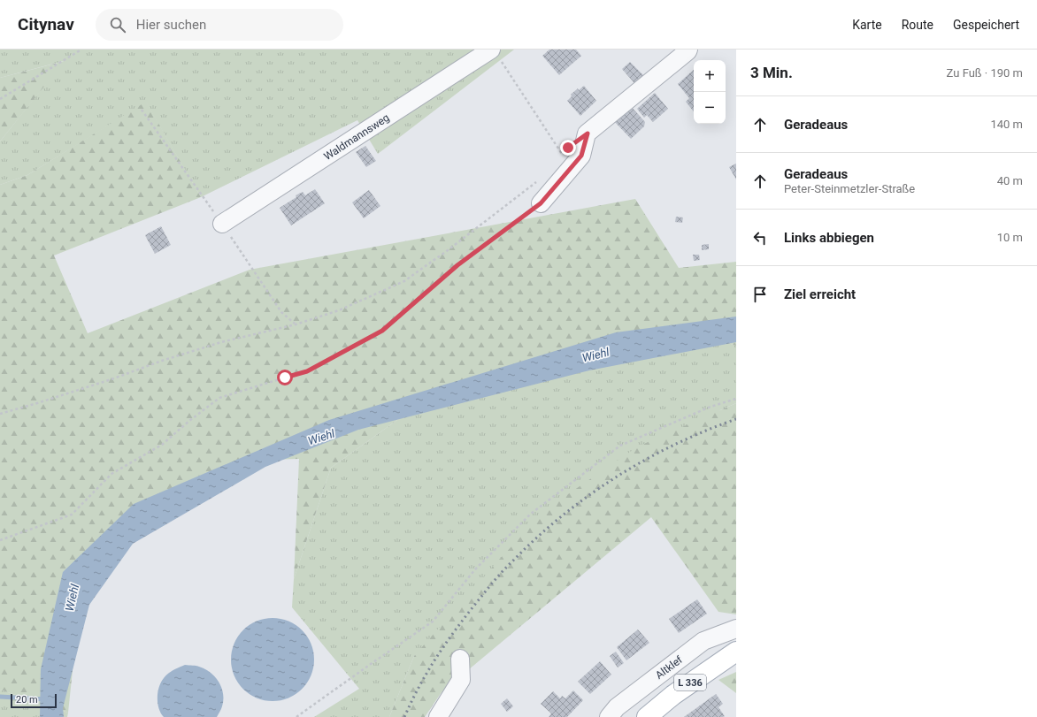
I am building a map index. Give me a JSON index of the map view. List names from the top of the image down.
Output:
{
  "streets": {
    "main road": ["L 336"],
    "street": ["Waldmannsweg", "Altklef"]
  },
  "water": ["Wiehl"],
  "scale_bar": "20 m",
  "page": {
    "header": "Citynav",
    "search": "Hier suchen",
    "nav": ["Karte", "Route", "Gespeichert"],
    "heading": ["3 Min.", "Zu Fuß · 190 m"],
    "map_buttons": ["+", "−"],
    "list": [
      ["Geradeaus", "140 m"],
      ["Geradeaus", "Peter-Steinmetzler-Straße", "40 m"],
      ["Links abbiegen", "10 m"],
      "Ziel erreicht"
    ],
    "scale": "20 m"
  }
}
